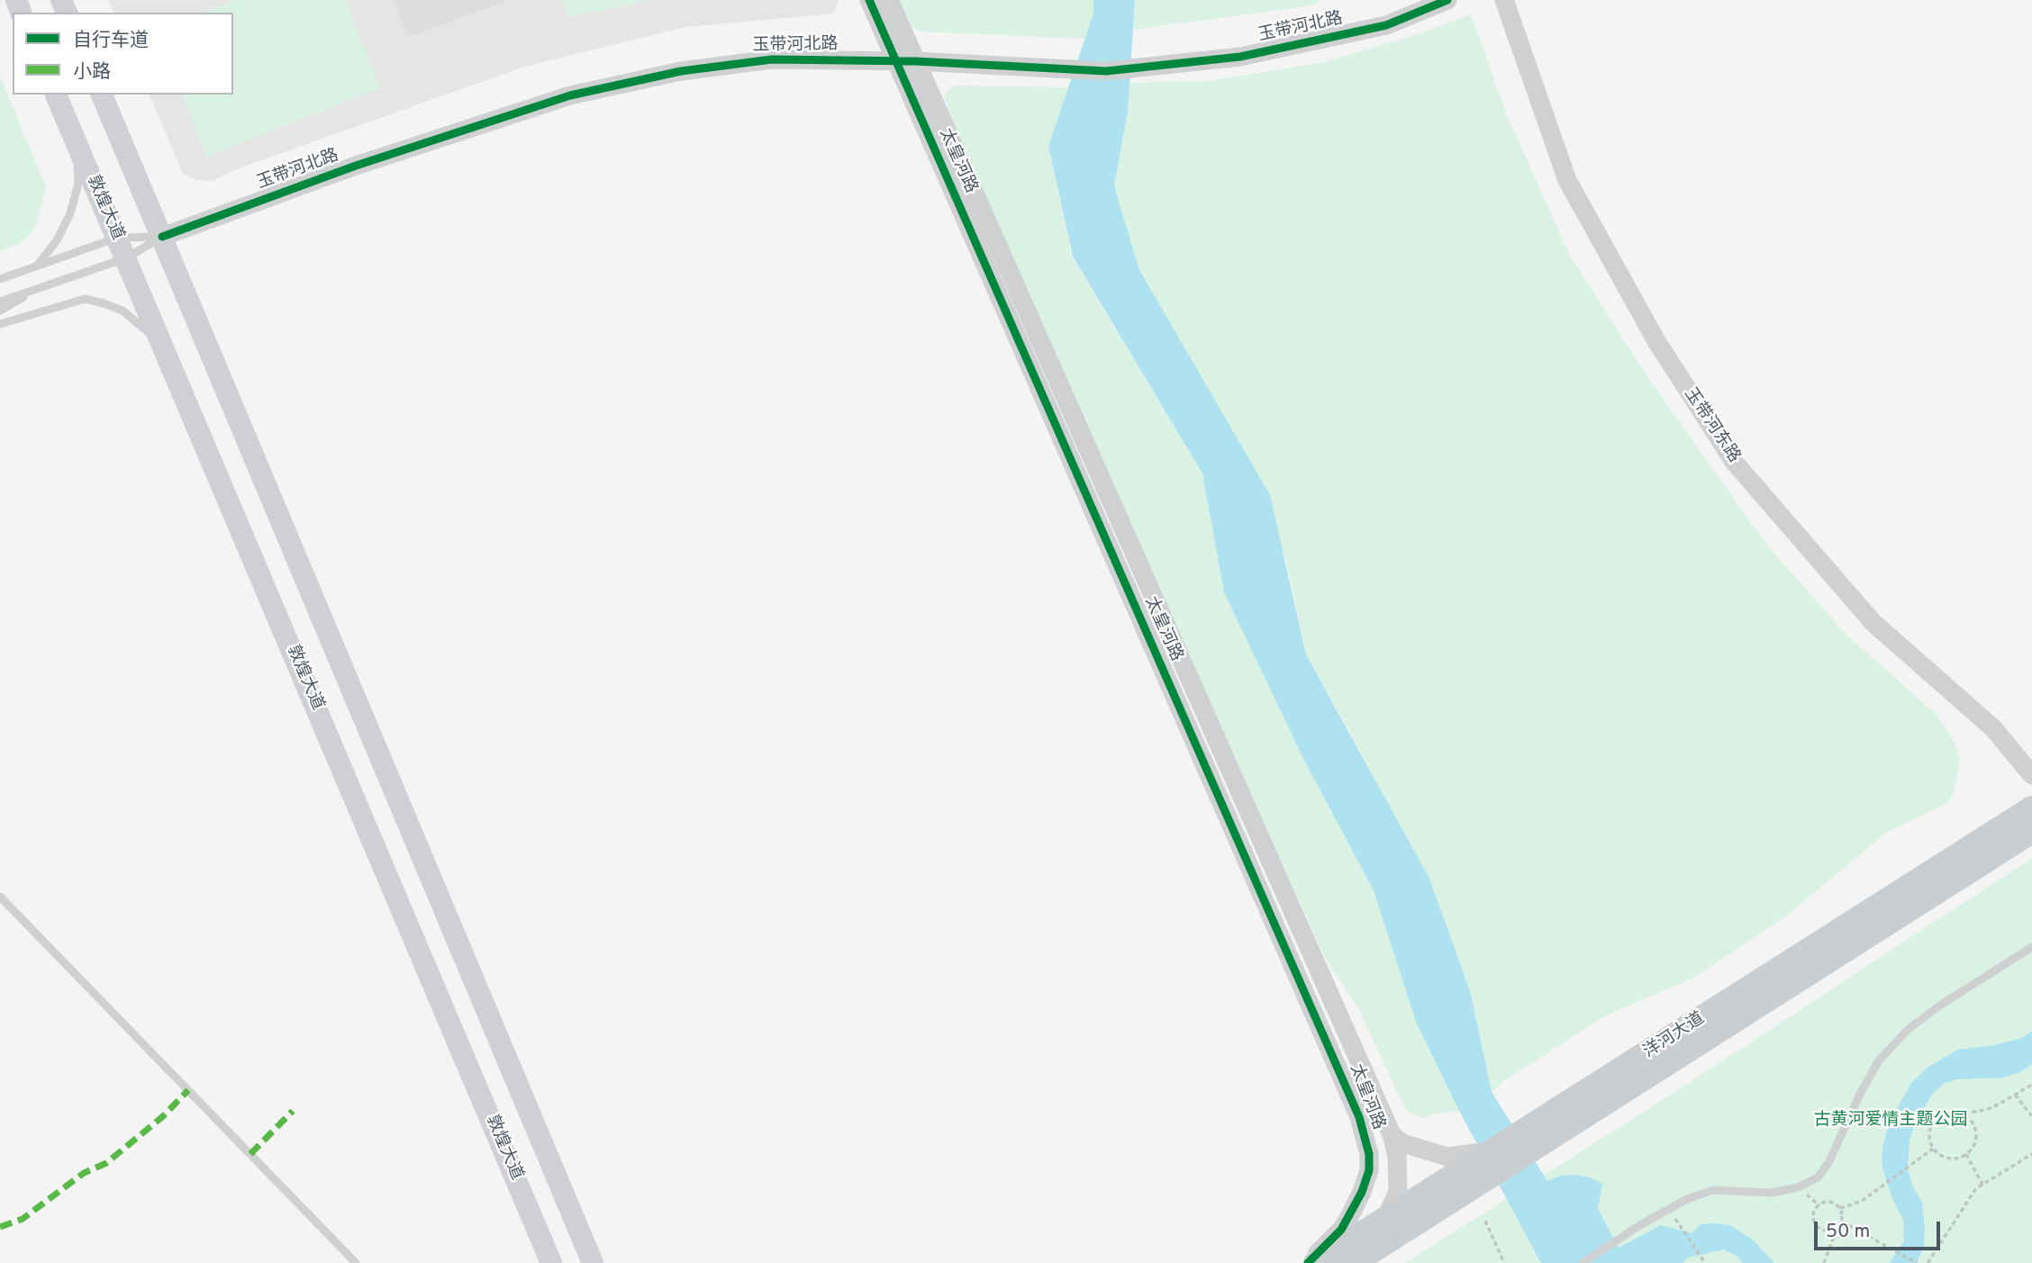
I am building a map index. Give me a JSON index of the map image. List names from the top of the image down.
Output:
{
  "streets": {
    "main road": ["敦煌大道", "洋河大道"],
    "street": ["玉带河北路", "太皇河路", "玉带河东路"]
  },
  "crossings": [
    ["玉带河北路", "太皇河路"],
    ["太皇河路", "洋河大道"]
  ],
  "parks": ["古黄河爱情主题公园"],
  "legend": ["自行车道", "小路"],
  "scale_bar": "50 m"
}
